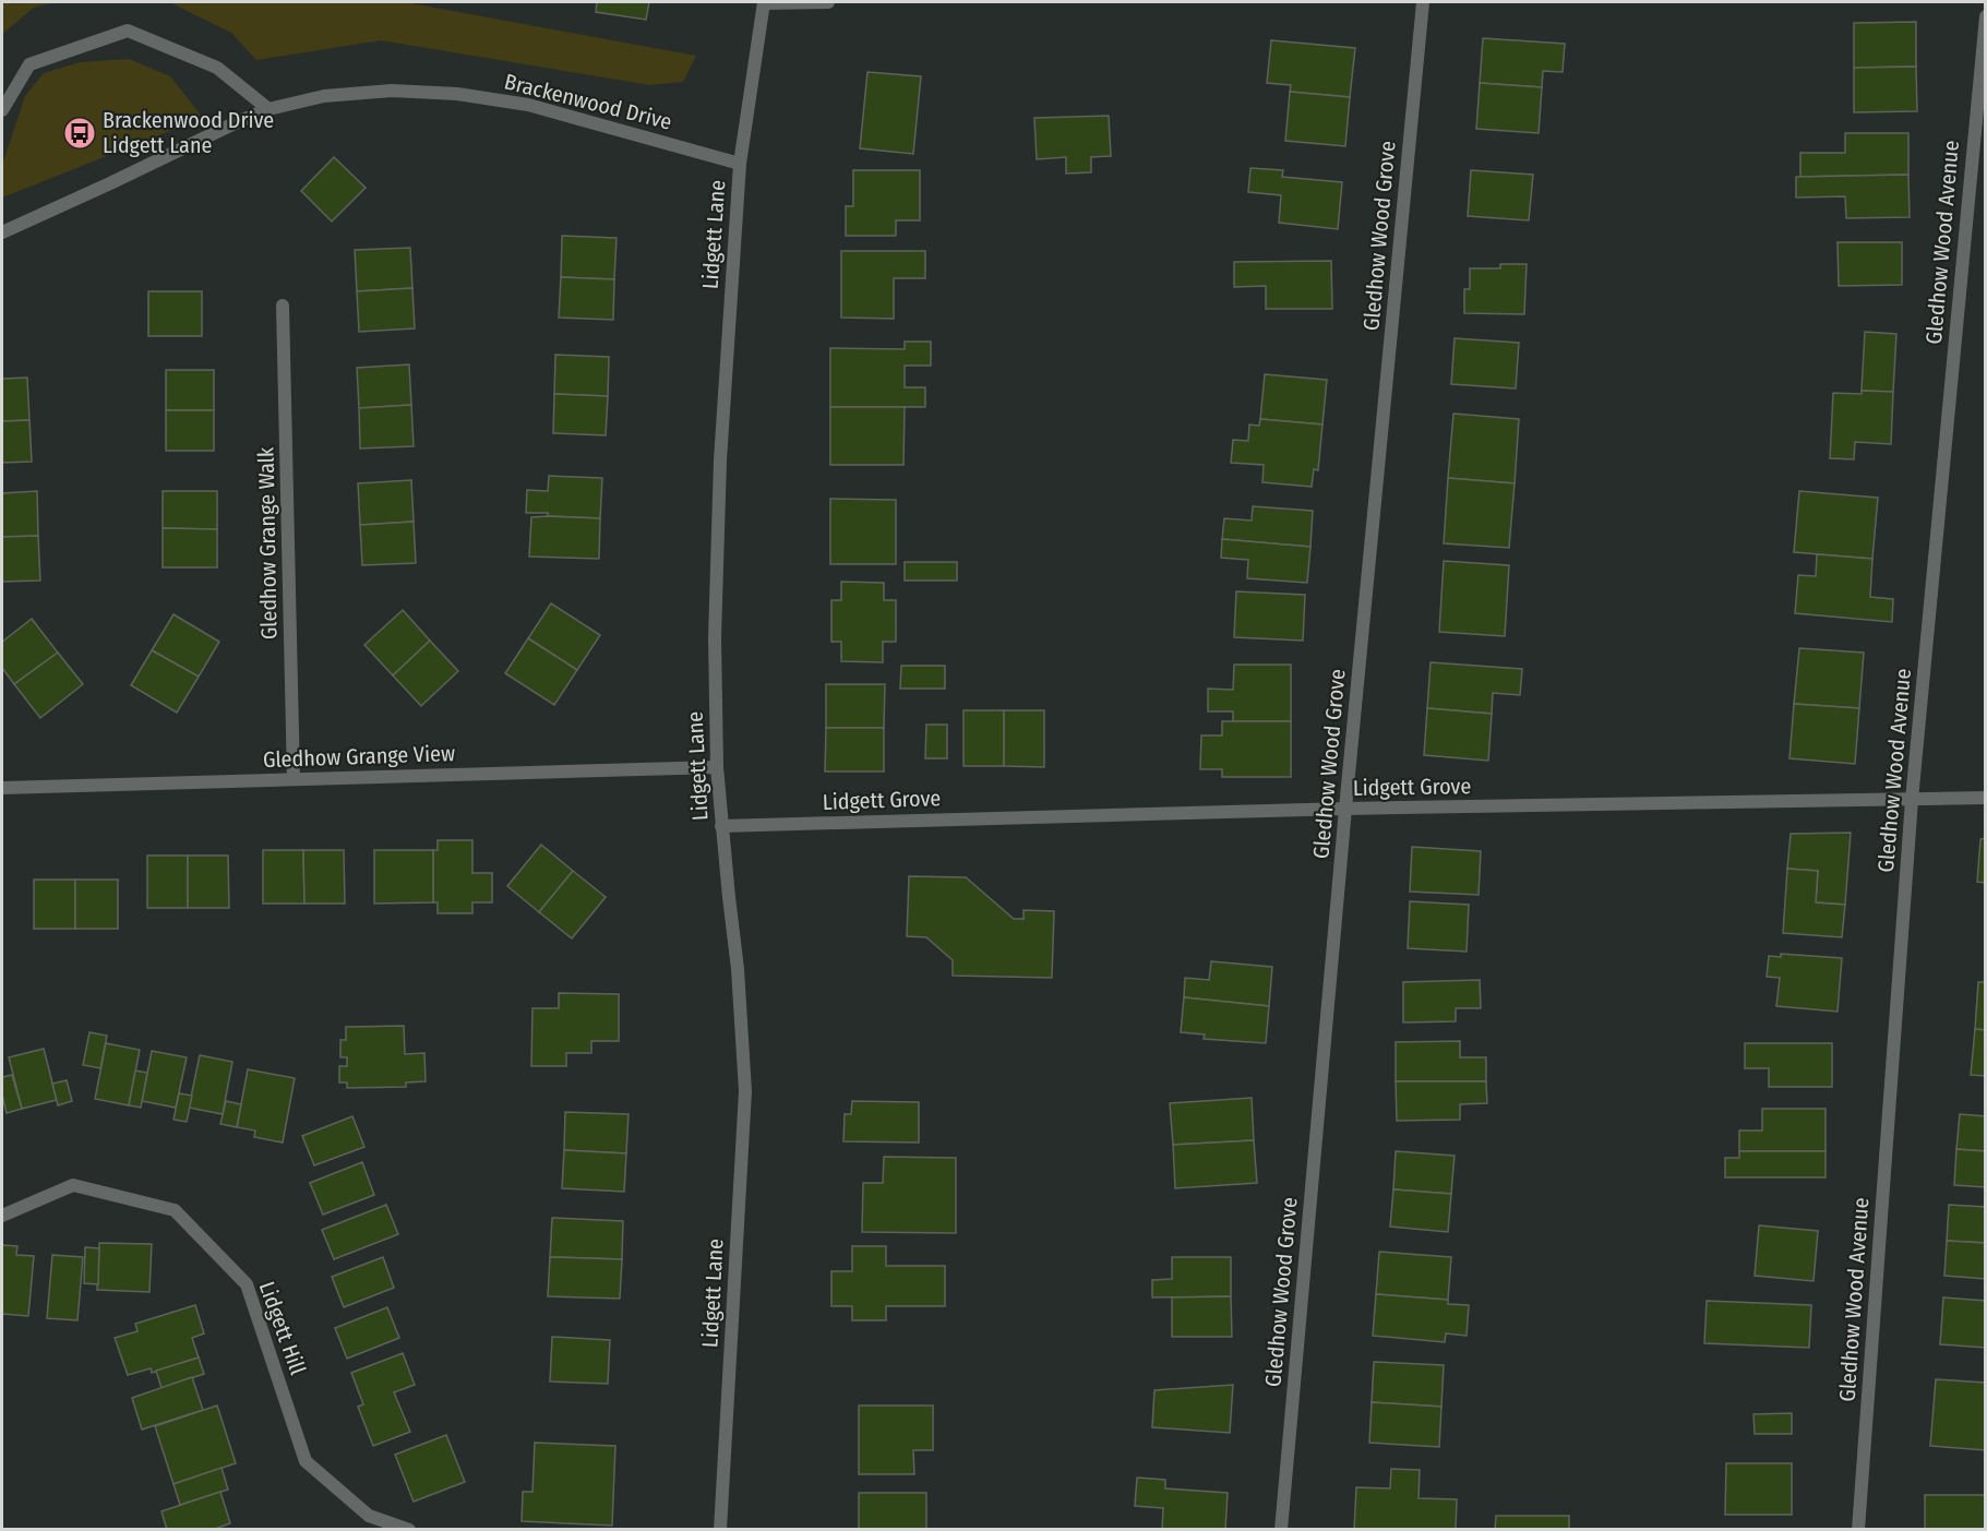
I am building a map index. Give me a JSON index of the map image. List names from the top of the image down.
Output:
{
  "streets": {
    "street": [
      "Brackenwood Drive",
      "Lidgett Lane",
      "Gledhow Wood Grove",
      "Gledhow Wood Avenue",
      "Gledhow Grange Walk",
      "Gledhow Grange View",
      "Lidgett Grove",
      "Lidgett Hill"
    ]
  },
  "crossings": [
    ["Brackenwood Drive", "Lidgett Lane"],
    ["Lidgett Lane", "Gledhow Grange View"],
    ["Lidgett Lane", "Lidgett Grove"],
    ["Gledhow Wood Grove", "Lidgett Grove"],
    ["Gledhow Wood Avenue", "Lidgett Grove"],
    ["Gledhow Grange Walk", "Gledhow Grange View"]
  ],
  "places": {
    "bus stop": ["Brackenwood Drive Lidgett Lane"]
  }
}
